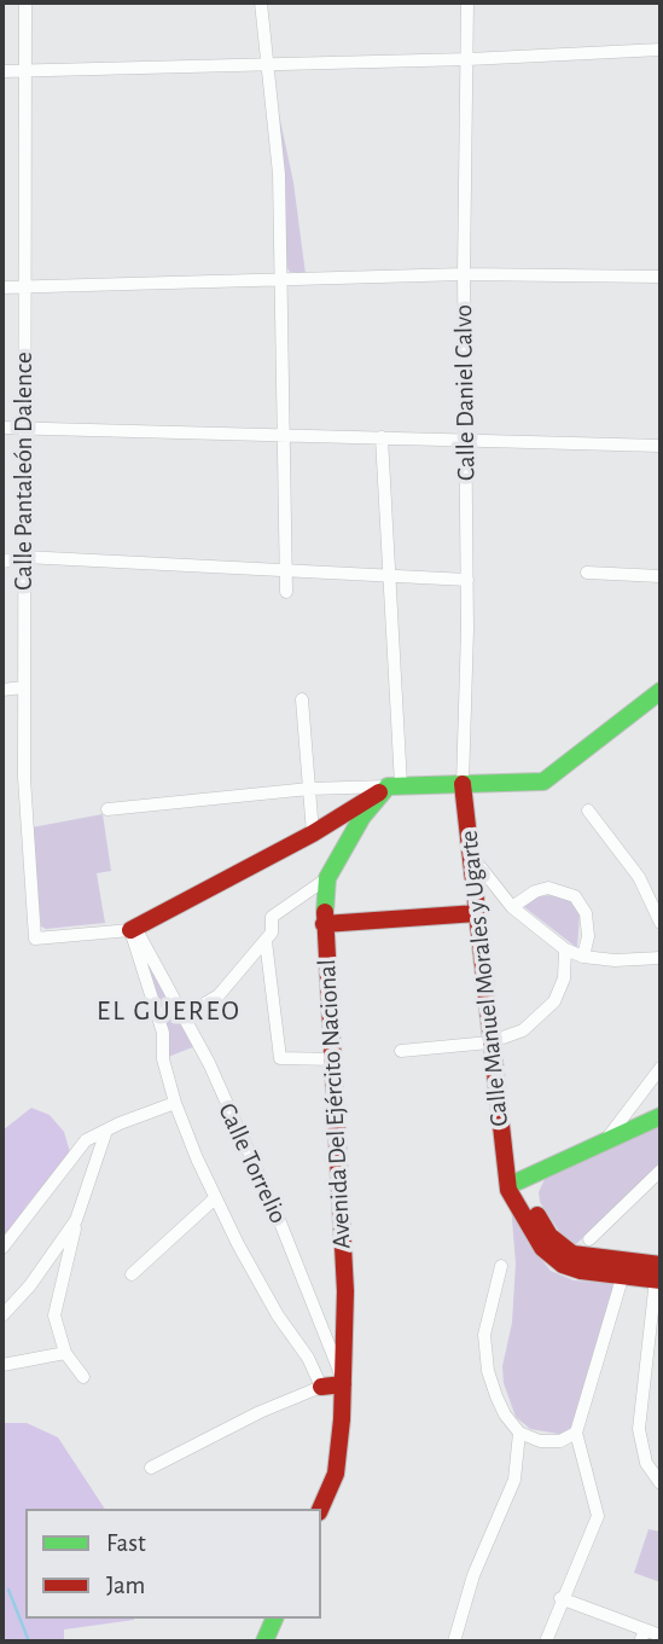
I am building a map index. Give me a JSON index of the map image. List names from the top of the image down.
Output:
{
  "streets": {
    "main road": ["Calle Manuel Morales y Ugarte", "Avenida Del Ejército Nacional"],
    "street": ["Calle Daniel Calvo", "Calle Pantaleón Dalence", "Calle Torrelio"]
  },
  "crossings": [
    ["Calle Daniel Calvo", "Calle Manuel Morales y Ugarte"],
    ["Calle Pantaleón Dalence", "Calle Torrelio"],
    ["Avenida Del Ejército Nacional", "Calle Torrelio"]
  ],
  "districts": ["EL GUEREO"],
  "legend": ["Fast", "Jam"]
}
